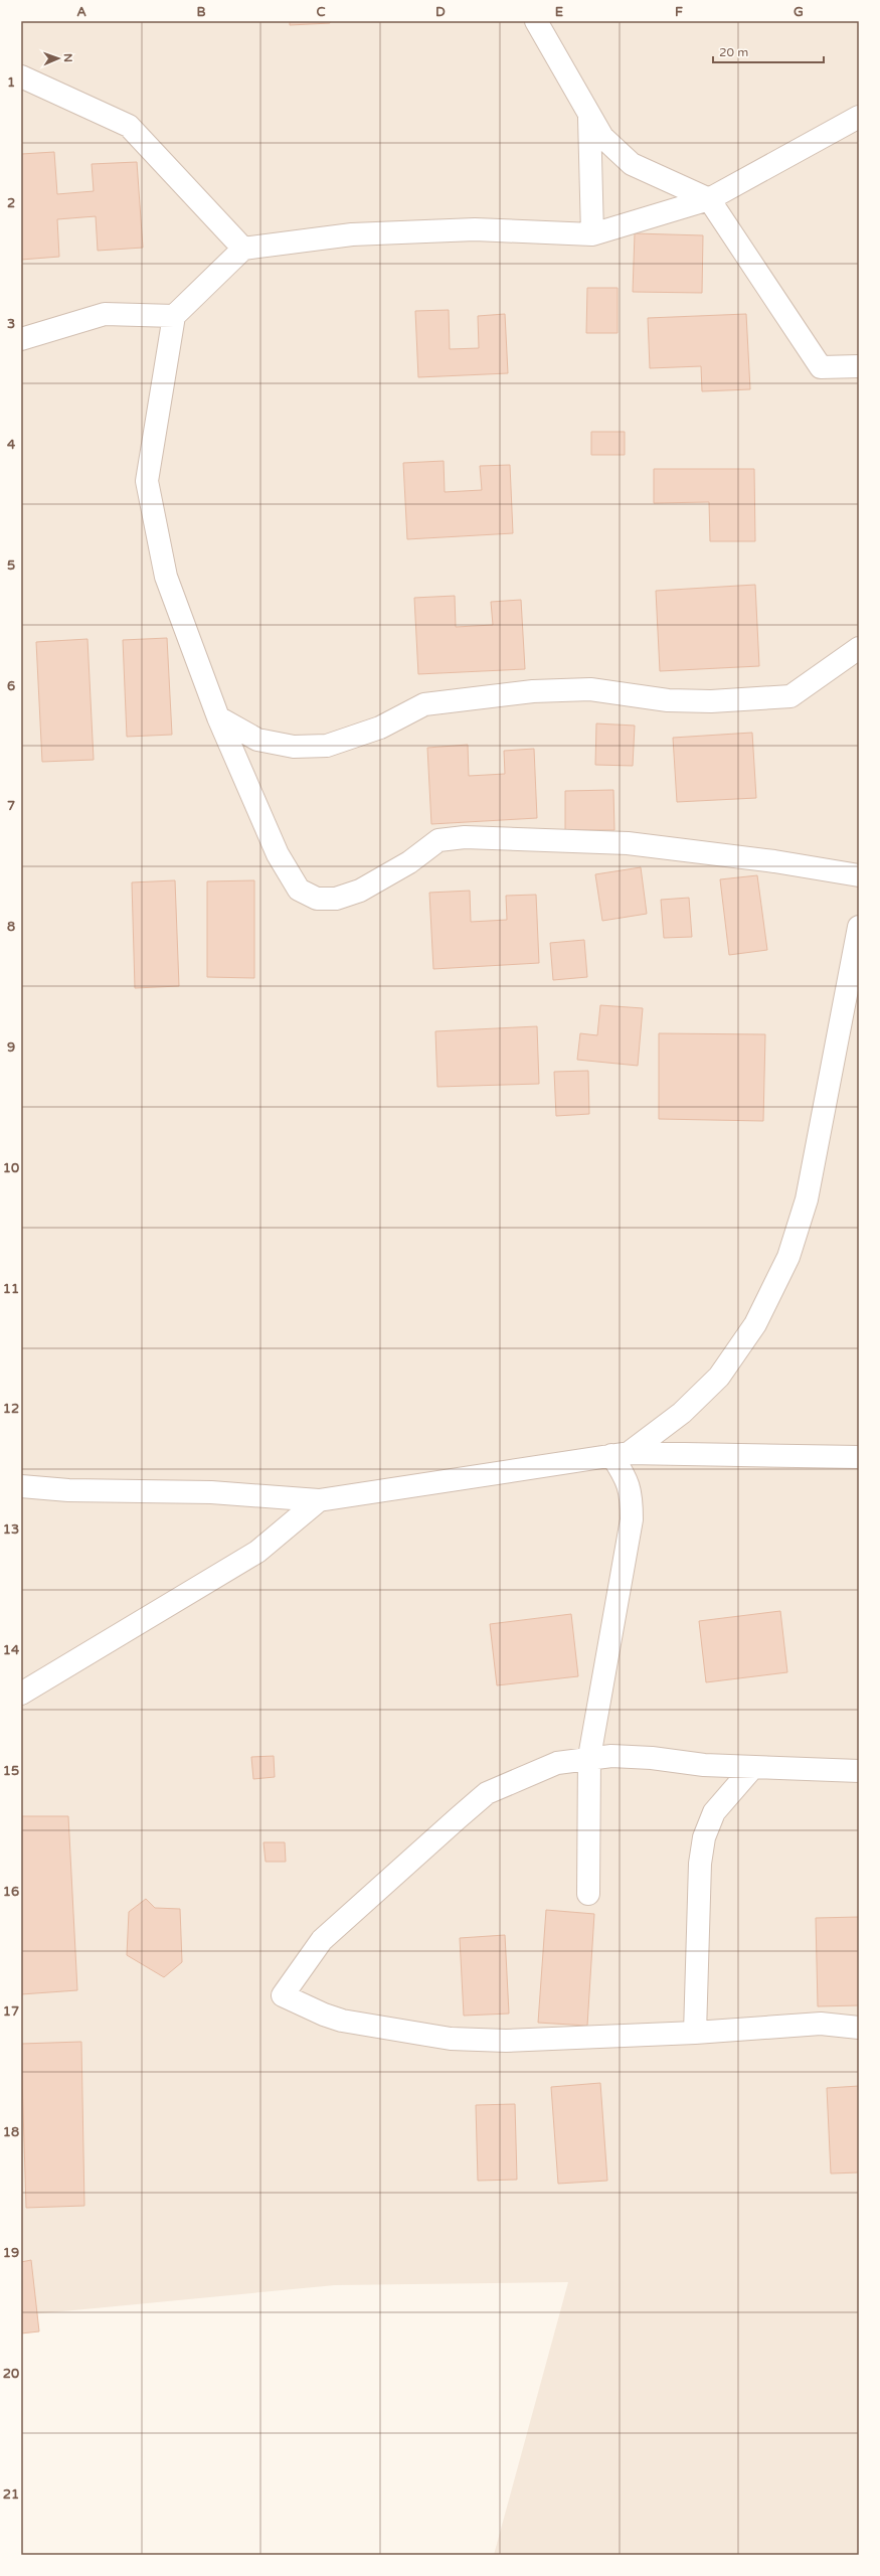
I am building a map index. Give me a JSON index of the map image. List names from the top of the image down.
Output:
{
  "scale_bar": "20 m",
  "north": "right",
  "grid": {
    "columns": [
      "A",
      "B",
      "C",
      "D",
      "E",
      "F",
      "G"
    ],
    "rows": [
      "1",
      "2",
      "3",
      "4",
      "5",
      "6",
      "7",
      "8",
      "9",
      "10",
      "11",
      "12",
      "13",
      "14",
      "15",
      "16",
      "17",
      "18",
      "19",
      "20",
      "21"
    ]
  }
}
